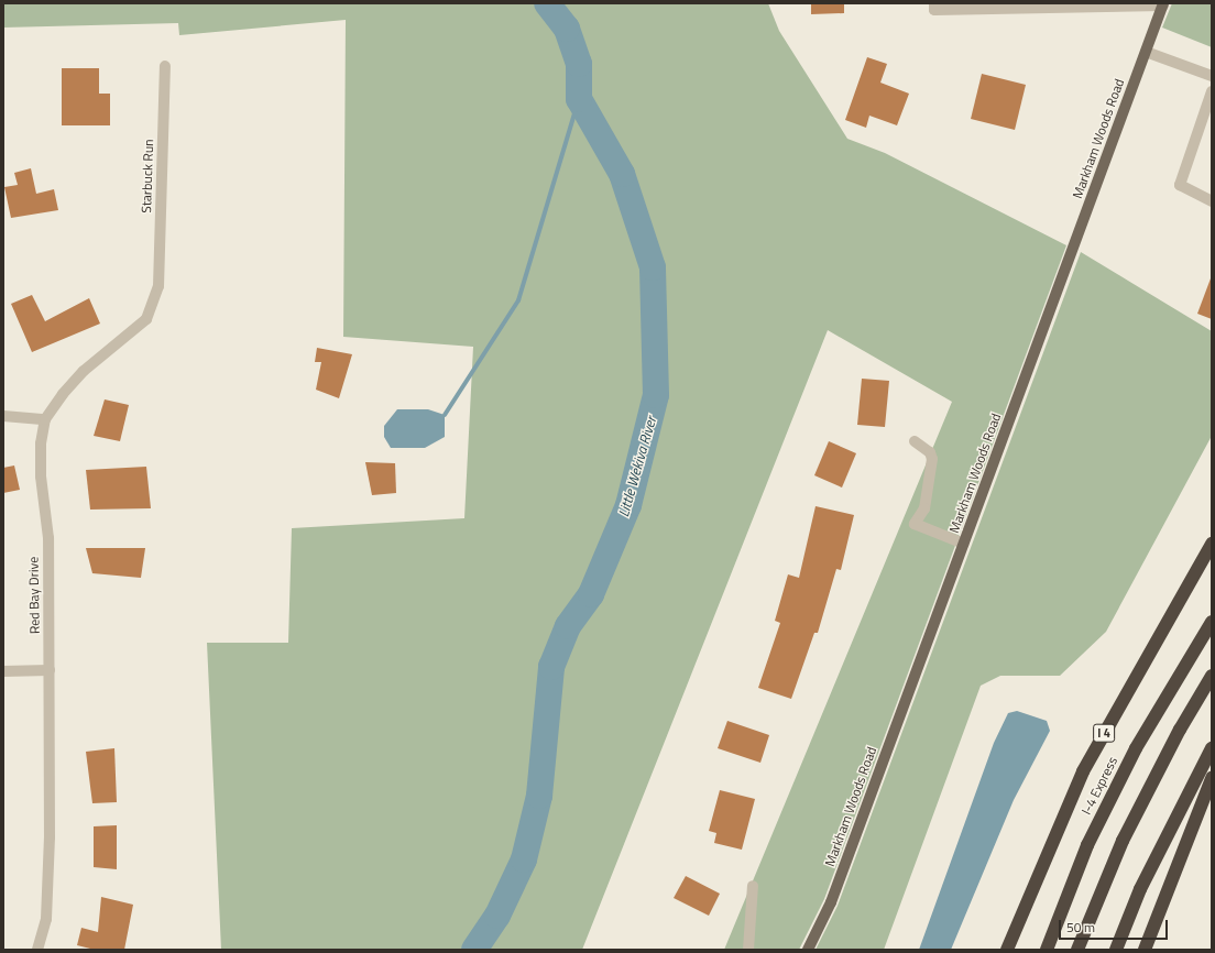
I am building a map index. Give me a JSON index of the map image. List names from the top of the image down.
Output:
{
  "streets": {
    "highway": ["I 4", "I-4 Express"],
    "main road": ["Markham Woods Road"],
    "street": ["Starbuck Run", "Red Bay Drive"]
  },
  "crossings": [
    ["Starbuck Run", "Red Bay Drive"]
  ],
  "water": ["Little Wekiva River"],
  "scale_bar": "50 m"
}
